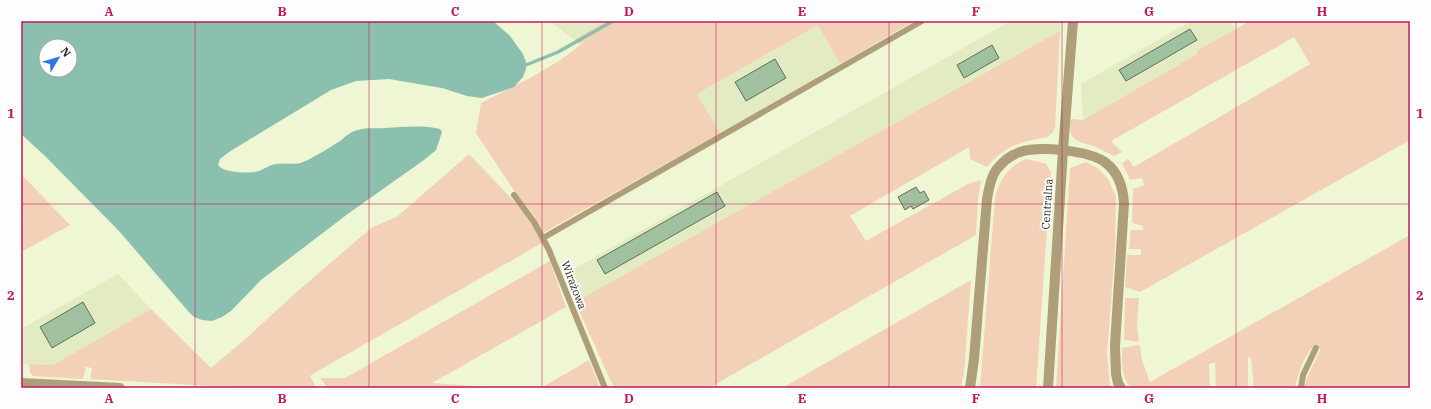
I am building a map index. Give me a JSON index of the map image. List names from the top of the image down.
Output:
{
  "streets": {
    "street": ["Centralna"],
    "lane": ["Wirażowa"]
  },
  "north": "top right",
  "grid": {
    "columns": [
      "A",
      "B",
      "C",
      "D",
      "E",
      "F",
      "G",
      "H"
    ],
    "rows": ["1", "2"]
  }
}
